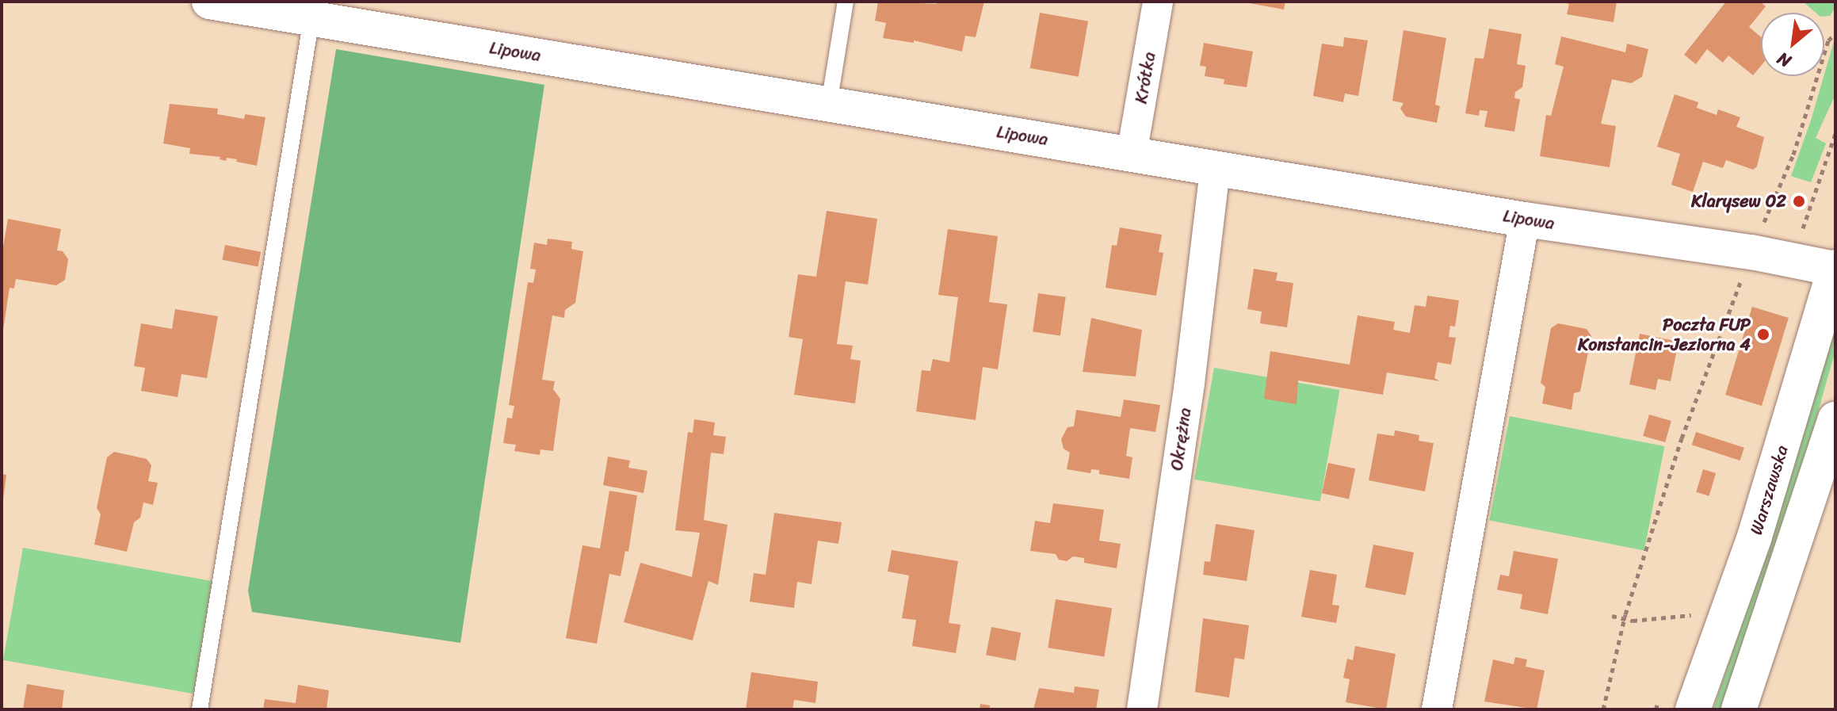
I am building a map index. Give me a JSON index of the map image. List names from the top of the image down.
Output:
{
  "streets": {
    "street": [
      "Lipowa",
      "Krótka",
      "Okrężna",
      "Warszawska"
    ]
  },
  "crossings": [
    ["Lipowa", "Krótka"],
    ["Lipowa", "Okrężna"],
    ["Lipowa", "Warszawska"]
  ],
  "places": ["Klarysew 02", "Poczta FUP Konstancin-Jeziorna 4"],
  "north": "bottom left"
}
